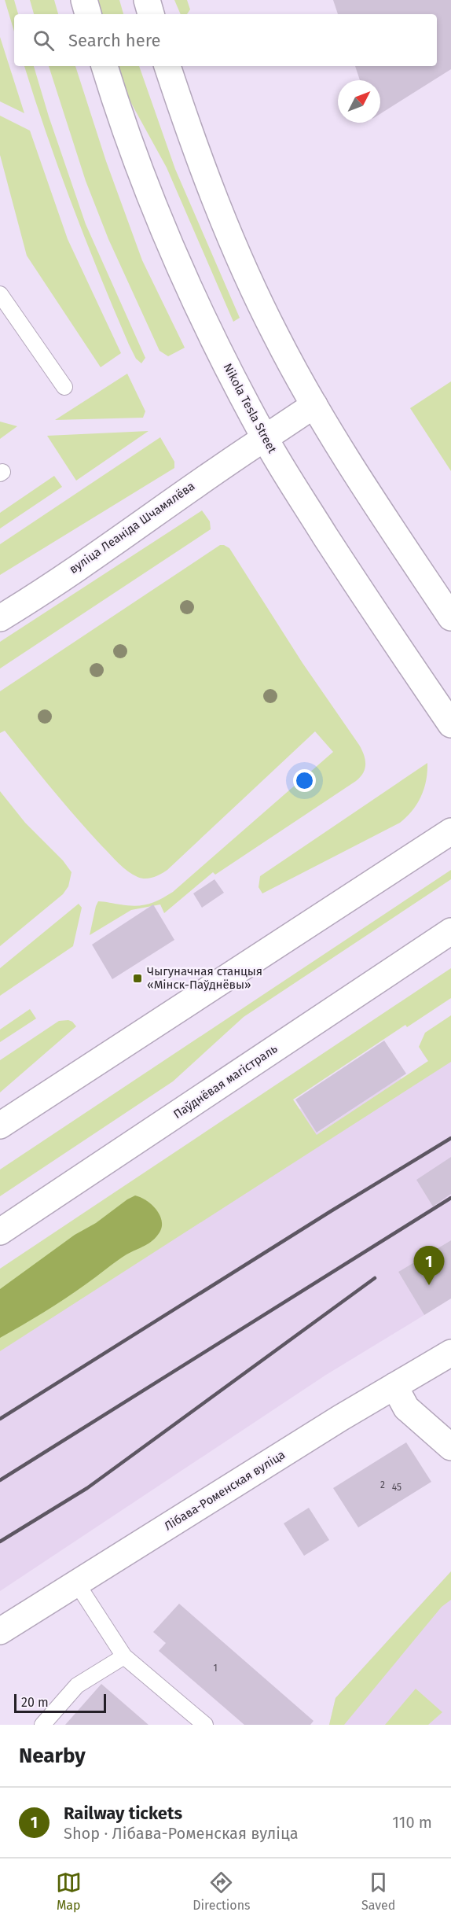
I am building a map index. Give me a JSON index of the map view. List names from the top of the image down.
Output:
{
  "streets": {
    "main road": [
      "Nikola Tesla Street",
      "вуліца Леаніда Шчамялёва",
      "Паўднёвая магістраль",
      "Лібава-Роменская вуліца"
    ]
  },
  "crossings": [
    ["Nikola Tesla Street", "вуліца Леаніда Шчамялёва"]
  ],
  "places": {
    "transit": ["Чыгуначная станцыя «Мінск-Паўднёвы»"]
  },
  "house_numbers": ["2", "45", "1"],
  "scale_bar": "20 m",
  "north": "top right",
  "page": {
    "search": "Search here",
    "pins": "1",
    "scale": "20 m",
    "heading": "Nearby",
    "list": [
      {
        "mark": "1",
        "name": "Railway tickets",
        "note": "Shop · Лібава-Роменская вуліца",
        "value": "110 m"
      }
    ],
    "nav": ["Map", "Directions", "Saved"]
  }
}
